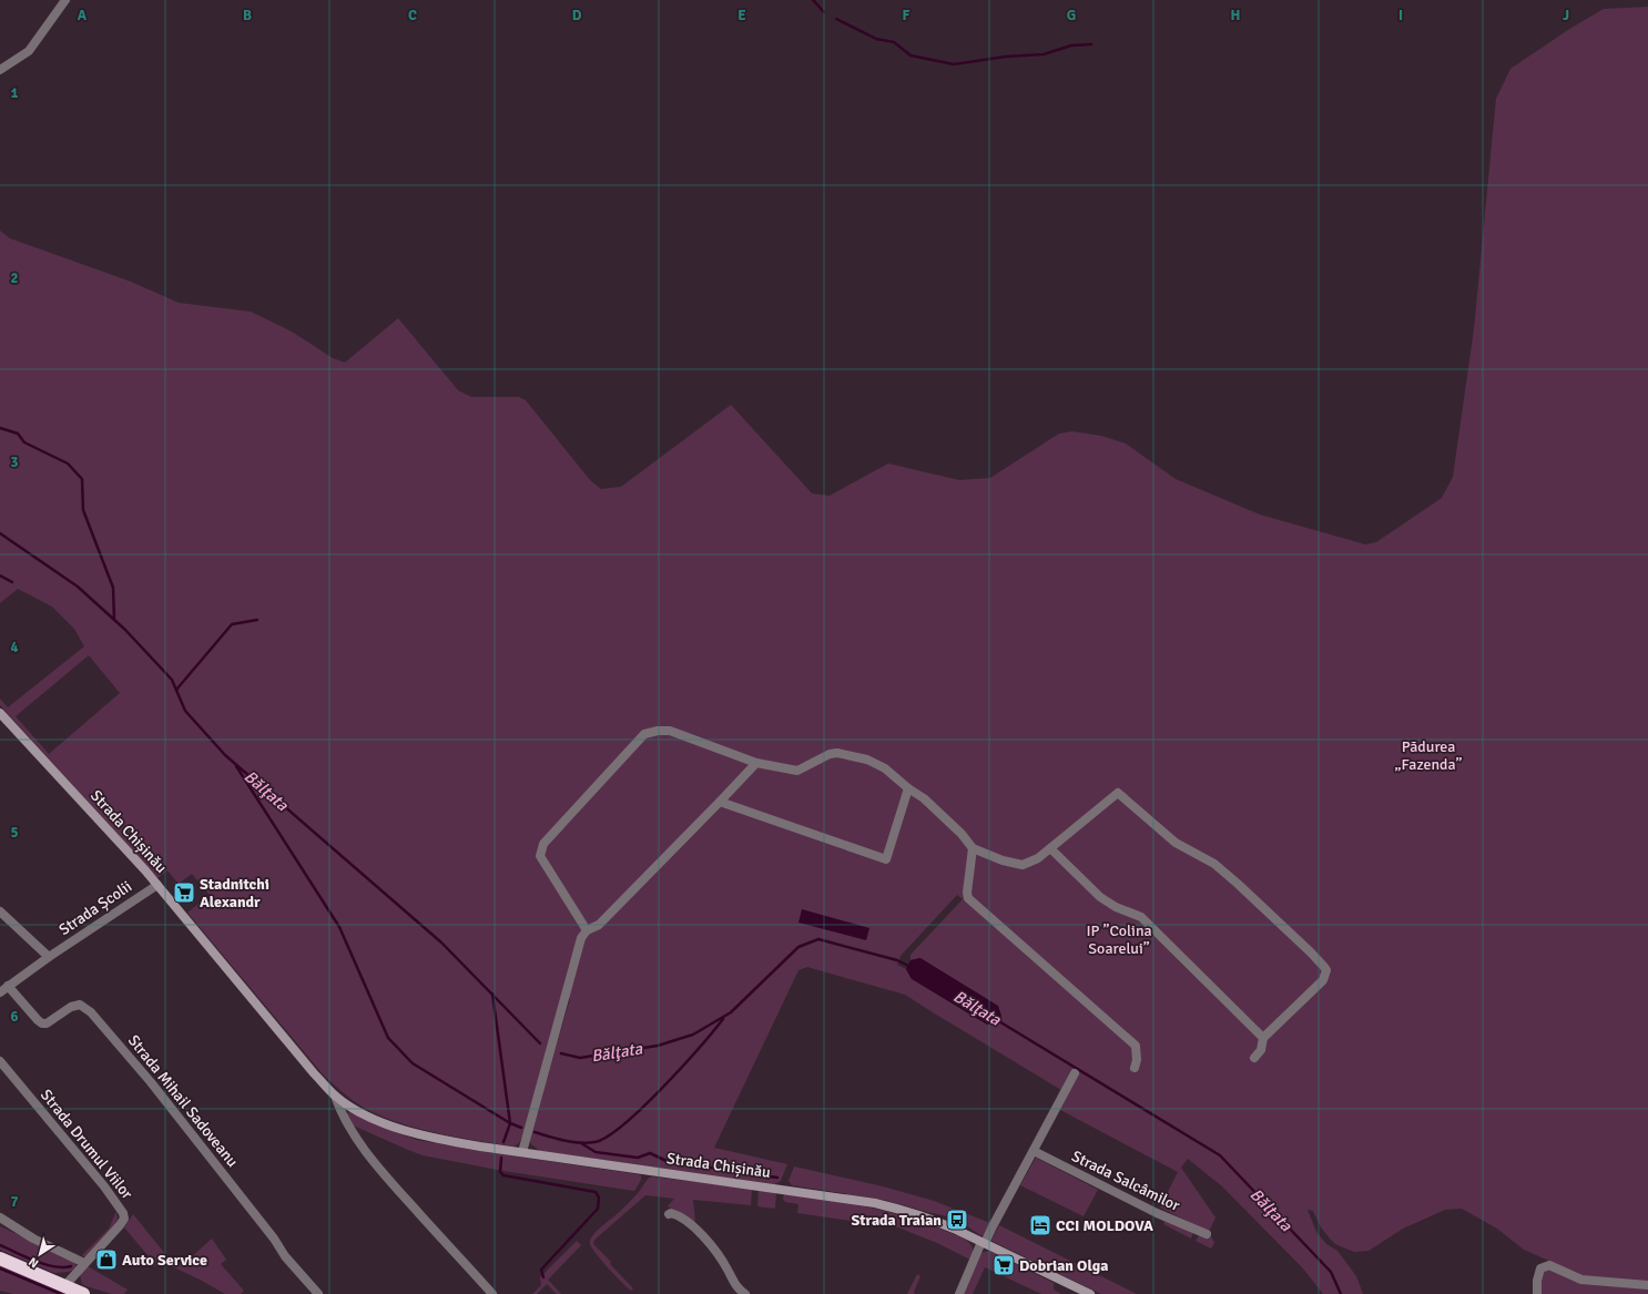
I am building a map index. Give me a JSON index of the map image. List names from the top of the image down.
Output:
{
  "streets": {
    "street": [
      "Strada Chișinău",
      "Strada Școlii",
      "Strada Mihail Sadoveanu",
      "Strada Drumul Viilor",
      "Strada Salcâmilor"
    ]
  },
  "crossings": [
    ["Strada Chișinău", "Strada Școlii"],
    ["Strada Școlii", "Strada Mihail Sadoveanu"]
  ],
  "water": ["Bălţata"],
  "parks": ["Pădurea „Fazenda”", "IP ”Colina Soarelui”"],
  "places": {
    "supermarket": ["Stadnitchi Alexandr", "Dobrian Olga"],
    "bus stop": ["Strada Traian"],
    "hotel": ["CCI MOLDOVA"],
    "shop": ["Auto Service"]
  },
  "north": "bottom left",
  "grid": {
    "columns": [
      "A",
      "B",
      "C",
      "D",
      "E",
      "F",
      "G",
      "H",
      "I",
      "J"
    ],
    "rows": [
      "1",
      "2",
      "3",
      "4",
      "5",
      "6",
      "7"
    ]
  }
}
